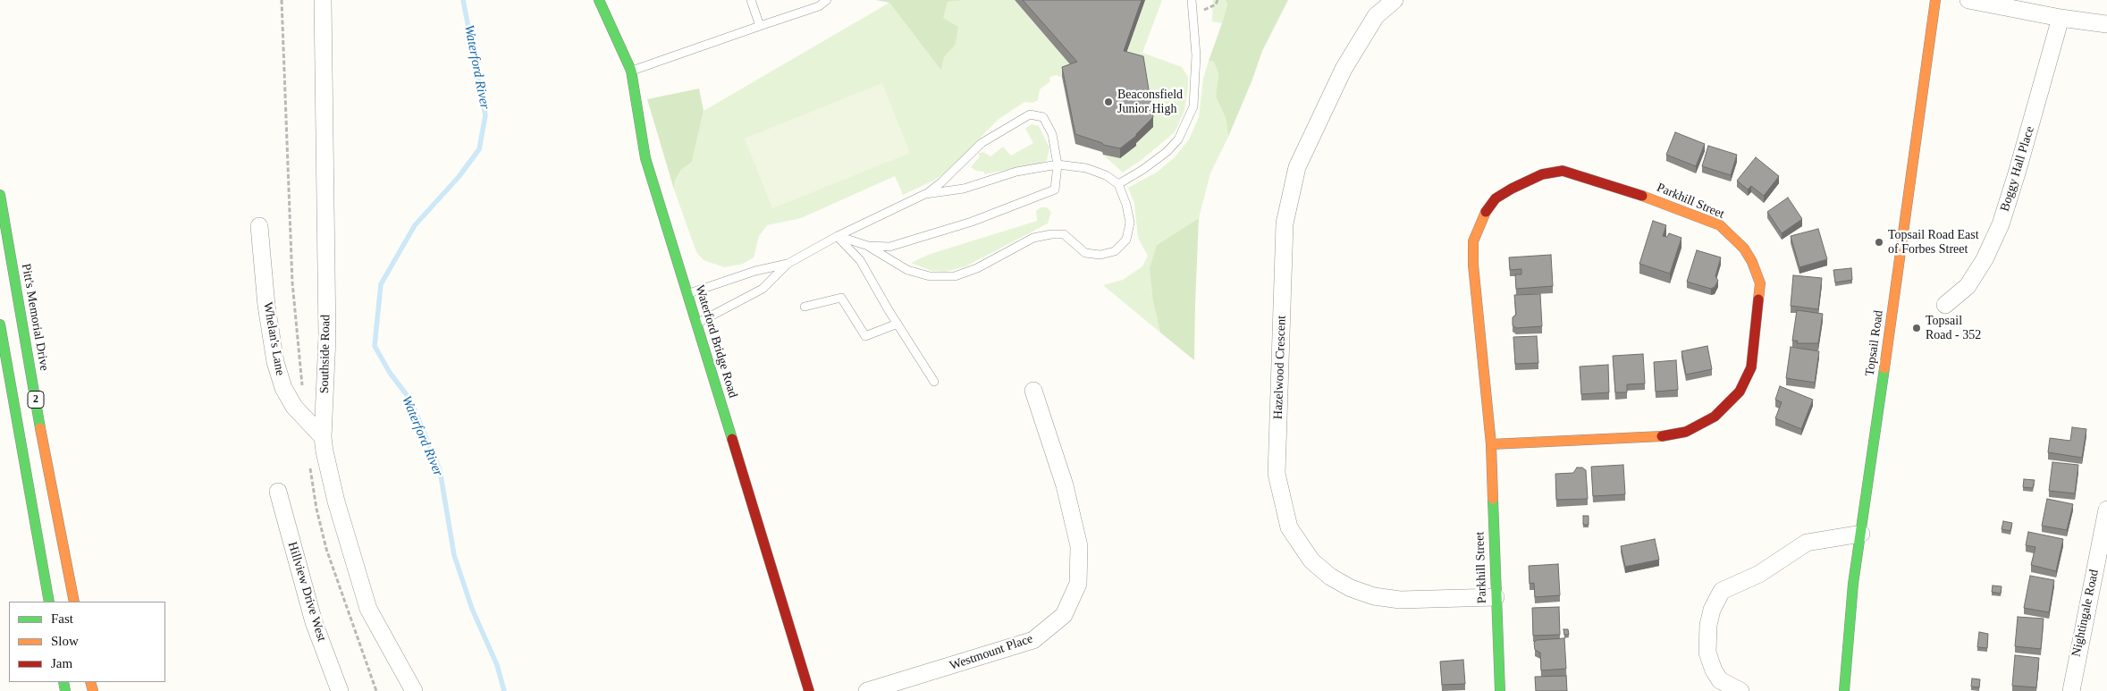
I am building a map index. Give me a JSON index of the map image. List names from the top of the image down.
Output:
{
  "streets": {
    "main road": [
      "Parkhill Street",
      "Pitt's Memorial Drive",
      "Waterford Bridge Road",
      "Topsail Road",
      "2"
    ],
    "street": [
      "Boggy Hall Place",
      "Whelan's Lane",
      "Southside Road",
      "Hazelwood Crescent",
      "Hillview Drive West",
      "Nightingale Road",
      "Westmount Place"
    ]
  },
  "crossings": [
    ["Parkhill Street", "Hazelwood Crescent"],
    ["Whelan's Lane", "Southside Road"]
  ],
  "water": ["Waterford River"],
  "places": ["Beaconsfield Junior High", "Topsail Road East of Forbes Street", "Topsail Road - 352"],
  "legend": ["Fast", "Slow", "Jam"]
}
